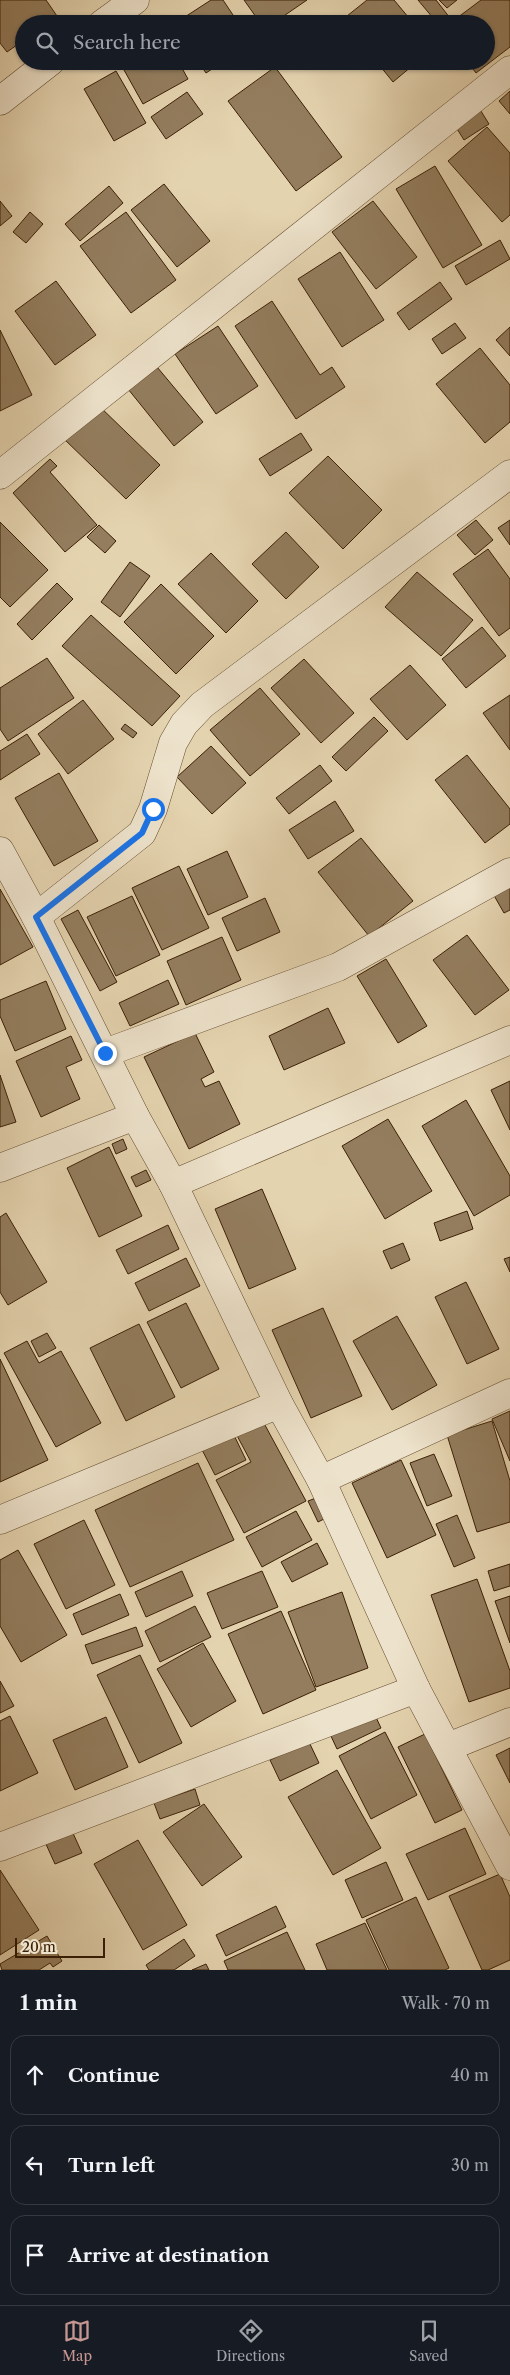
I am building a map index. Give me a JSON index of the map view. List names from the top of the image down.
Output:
{
  "scale_bar": "20 m",
  "page": {
    "search": "Search here",
    "scale": "20 m",
    "heading": ["1 min", "Walk · 70 m"],
    "list": [
      ["Continue", "40 m"],
      ["Turn left", "30 m"],
      "Arrive at destination"
    ],
    "nav": ["Map", "Directions", "Saved"]
  }
}
